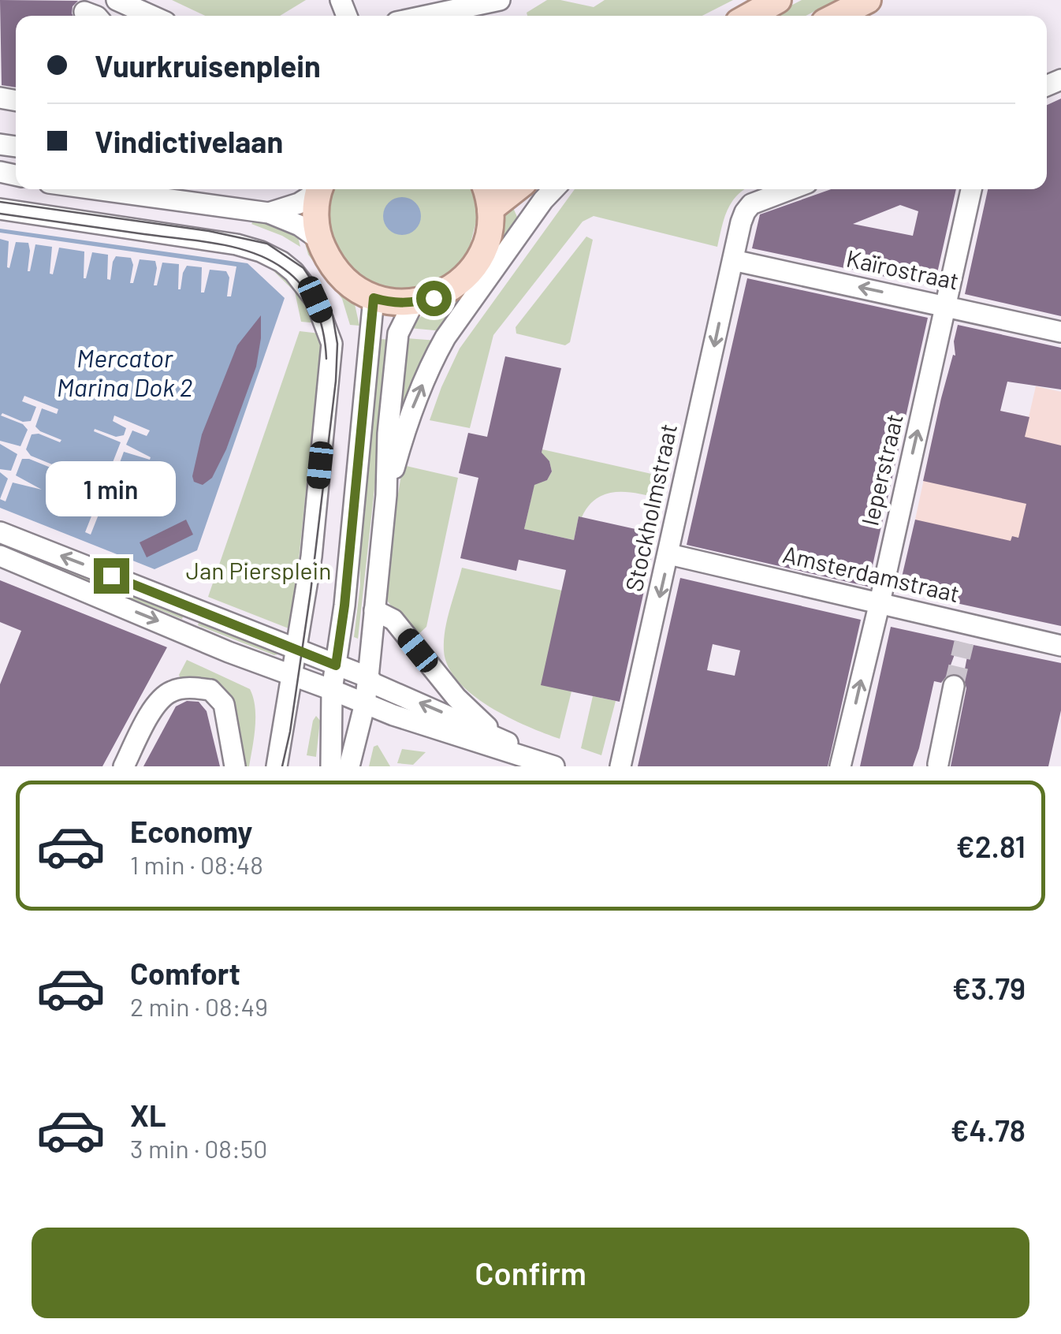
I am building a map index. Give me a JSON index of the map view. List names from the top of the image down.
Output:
{
  "streets": {
    "street": [
      "Kaïrostraat",
      "Ieperstraat",
      "Stockholmstraat",
      "Amsterdamstraat"
    ]
  },
  "crossings": [
    ["Kaïrostraat", "Ieperstraat"],
    ["Kaïrostraat", "Stockholmstraat"],
    ["Ieperstraat", "Amsterdamstraat"],
    ["Stockholmstraat", "Amsterdamstraat"]
  ],
  "one_way": ["Kaïrostraat", "Ieperstraat", "Stockholmstraat"],
  "water": ["Mercator Marina Dok 2"],
  "parks": ["Jan Piersplein"],
  "page": {
    "banner": ["Vuurkruisenplein", "Vindictivelaan"],
    "bubble": "1 min",
    "list": [
      {
        "name": "Economy",
        "note": "1 min · 08:48",
        "value": "€2.81"
      },
      {
        "name": "Comfort",
        "note": "2 min · 08:49",
        "value": "€3.79"
      },
      {
        "name": "XL",
        "note": "3 min · 08:50",
        "value": "€4.78"
      }
    ],
    "buttons": "Confirm"
  }
}
